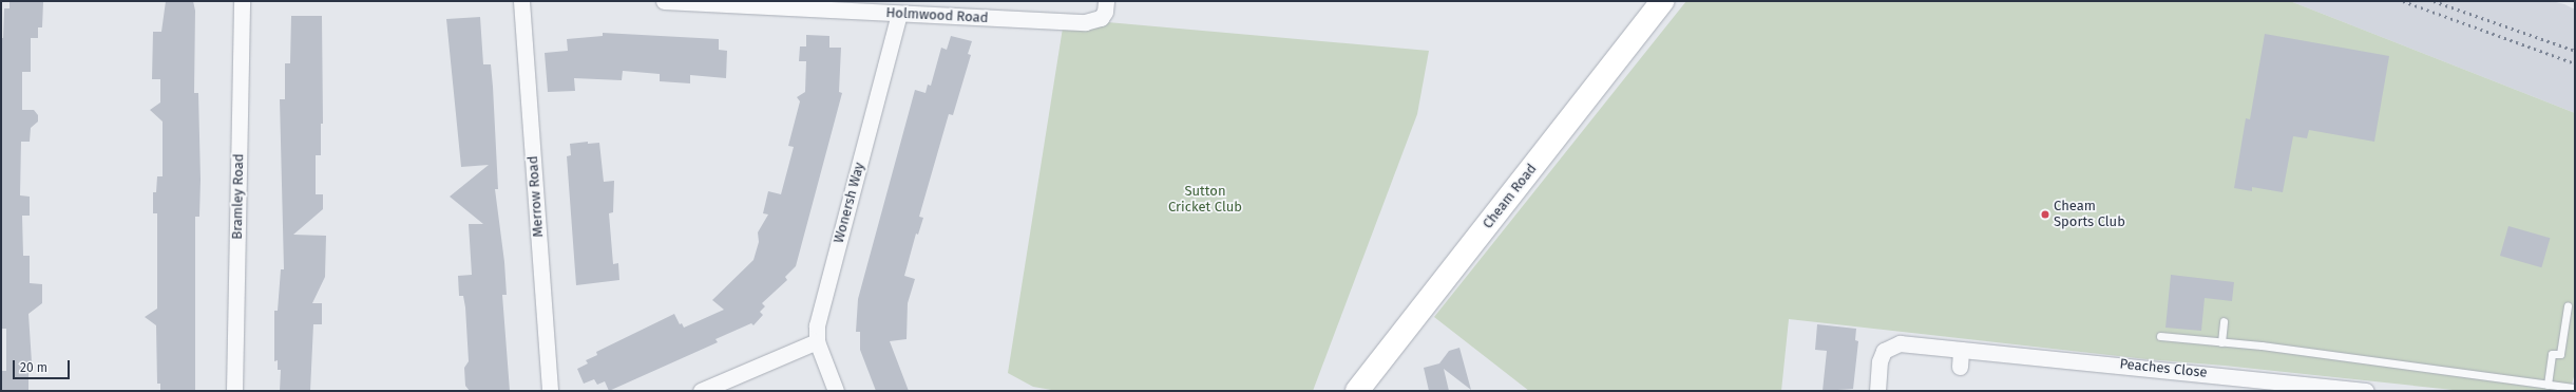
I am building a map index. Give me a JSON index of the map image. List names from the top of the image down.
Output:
{
  "streets": {
    "highway": ["Cheam Road"],
    "street": [
      "Holmwood Road",
      "Bramley Road",
      "Merrow Road",
      "Wonersh Way",
      "Peaches Close"
    ]
  },
  "crossings": [
    ["Holmwood Road", "Wonersh Way"]
  ],
  "parks": ["Sutton Cricket Club"],
  "places": ["Cheam Sports Club"],
  "scale_bar": "20 m"
}
